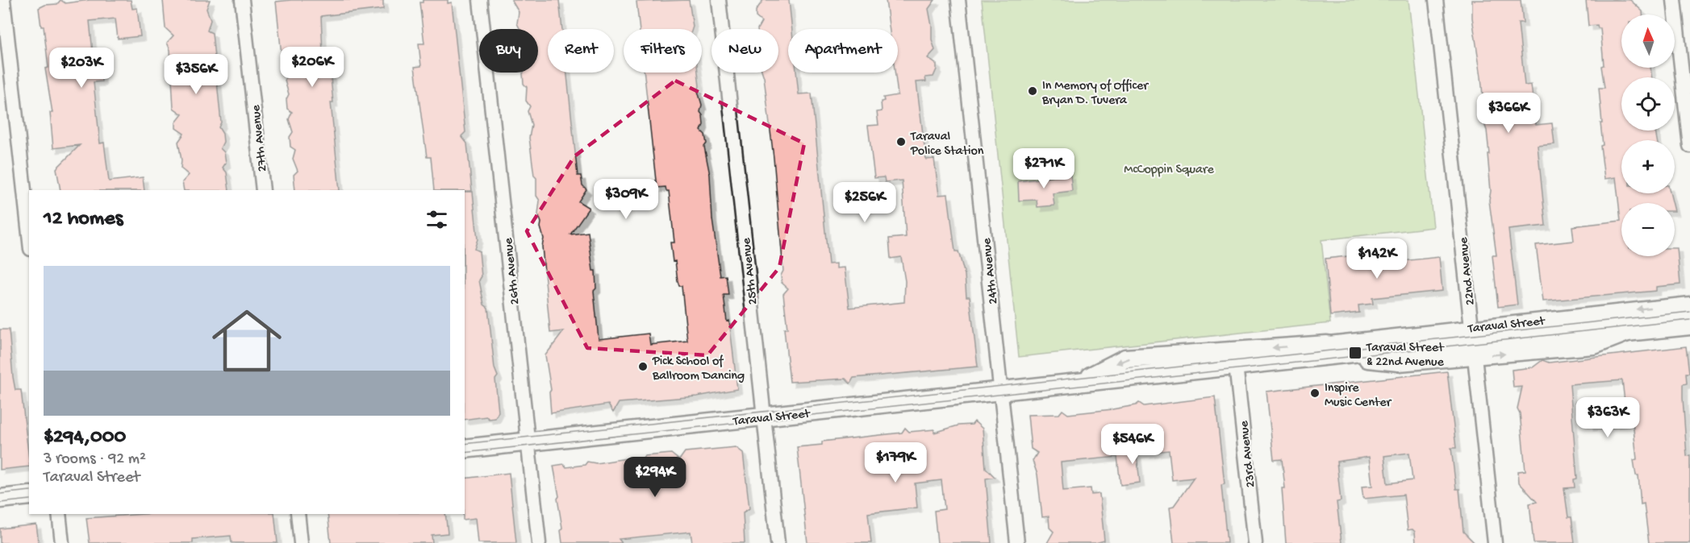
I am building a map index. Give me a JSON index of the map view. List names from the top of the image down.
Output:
{
  "streets": {
    "street": [
      "27th Avenue",
      "26th Avenue",
      "25th Avenue",
      "24th Avenue",
      "22nd Avenue",
      "Taraval Street",
      "23rd Avenue"
    ]
  },
  "crossings": [
    ["26th Avenue", "Taraval Street"],
    ["25th Avenue", "Taraval Street"],
    ["24th Avenue", "Taraval Street"],
    ["22nd Avenue", "Taraval Street"],
    ["Taraval Street", "23rd Avenue"]
  ],
  "parks": ["McCoppin Square"],
  "places": {
    "other": [
      "In Memory of Officer Bryan D. Tuvera",
      "Taraval Police Station",
      "Pick School of Ballroom Dancing",
      "Inspire Music Center"
    ],
    "transit": ["Taraval Street & 22nd Avenue"]
  },
  "north": "top",
  "page": {
    "map_buttons": ["+", "−"],
    "chip": [
      "Buy",
      "Rent",
      "Filters",
      "New",
      "Apartment"
    ],
    "price": [
      "$206K",
      "$203K",
      "$356K",
      "$366K",
      "$271K",
      "$309K",
      "$256K",
      "$142K",
      "$363K",
      "$546K",
      "$179K",
      "$294K"
    ],
    "heading": "12 homes",
    "list": [
      {
        "name": "$294,000",
        "note": "3 rooms · 92 m² · Taraval Street"
      }
    ]
  }
}
